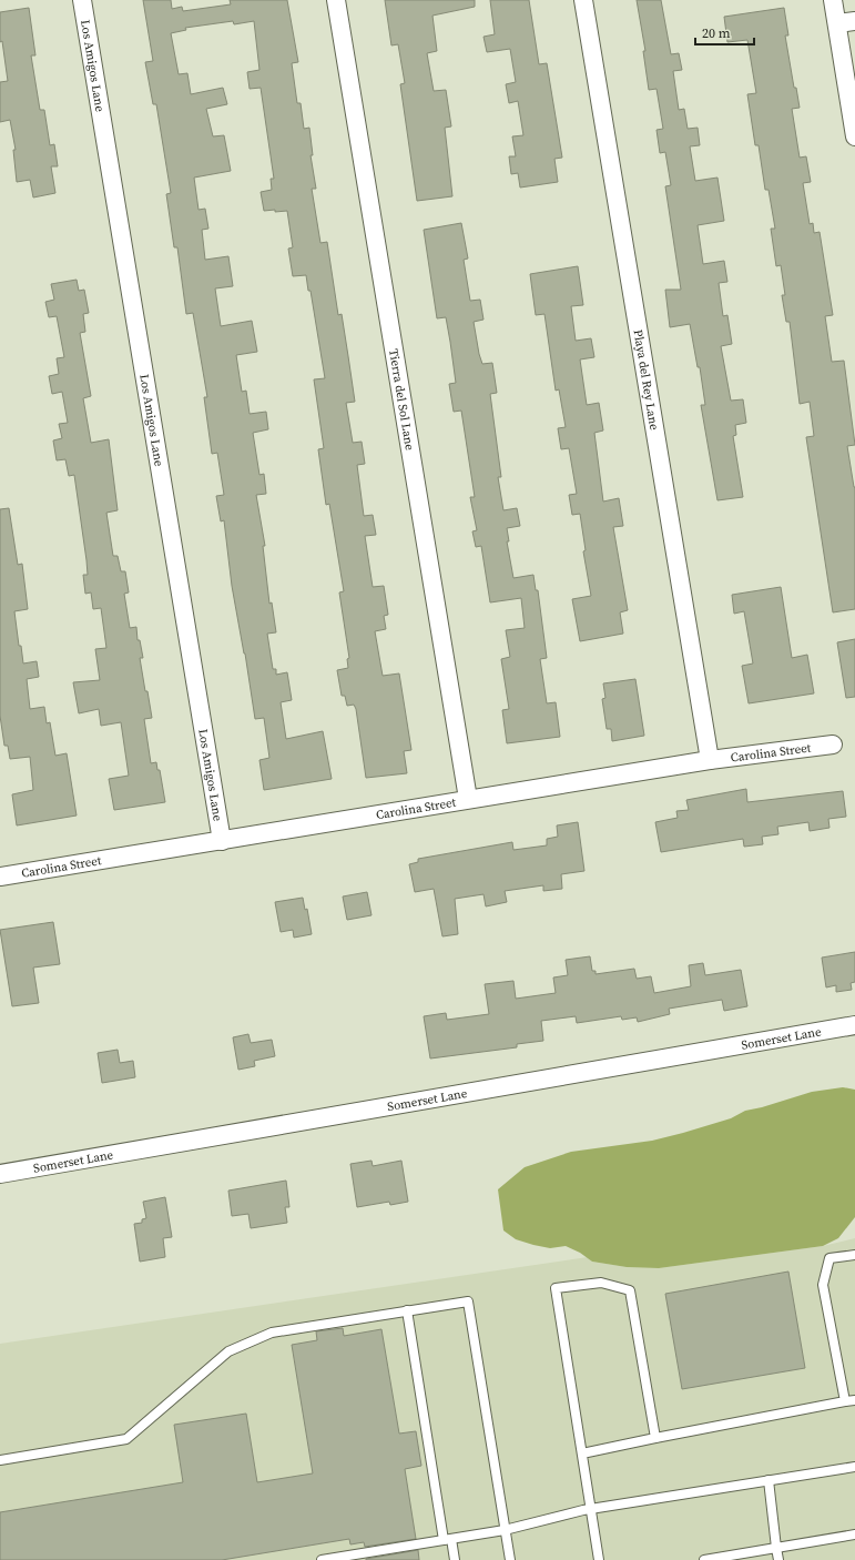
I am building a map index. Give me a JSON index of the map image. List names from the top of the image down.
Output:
{
  "streets": {
    "street": [
      "Los Amigos Lane",
      "Playa del Rey Lane",
      "Tierra del Sol Lane",
      "Carolina Street",
      "Somerset Lane"
    ]
  },
  "crossings": [
    ["Los Amigos Lane", "Carolina Street"],
    ["Playa del Rey Lane", "Carolina Street"],
    ["Tierra del Sol Lane", "Carolina Street"]
  ],
  "scale_bar": "20 m"
}
